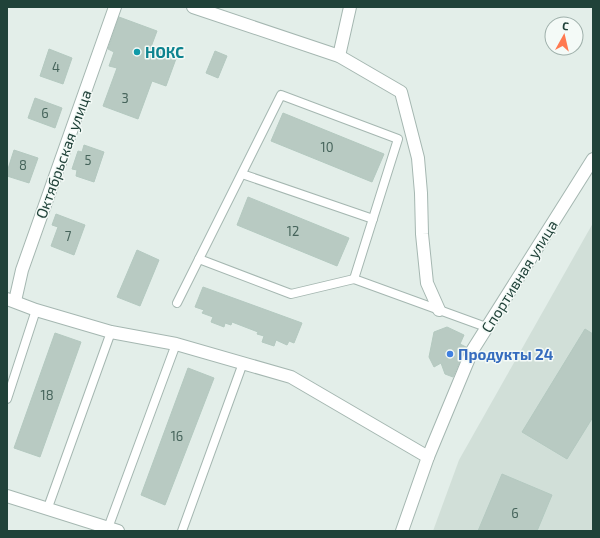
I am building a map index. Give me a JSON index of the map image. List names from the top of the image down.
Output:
{
  "streets": {
    "street": ["Октябрьская улица", "Спортивная улица"]
  },
  "places": ["НОКС", "Продукты 24"],
  "house_numbers": [
    "4",
    "3",
    "6",
    "10",
    "5",
    "8",
    "12",
    "7",
    "18",
    "16",
    "6"
  ],
  "north": "top"
}
